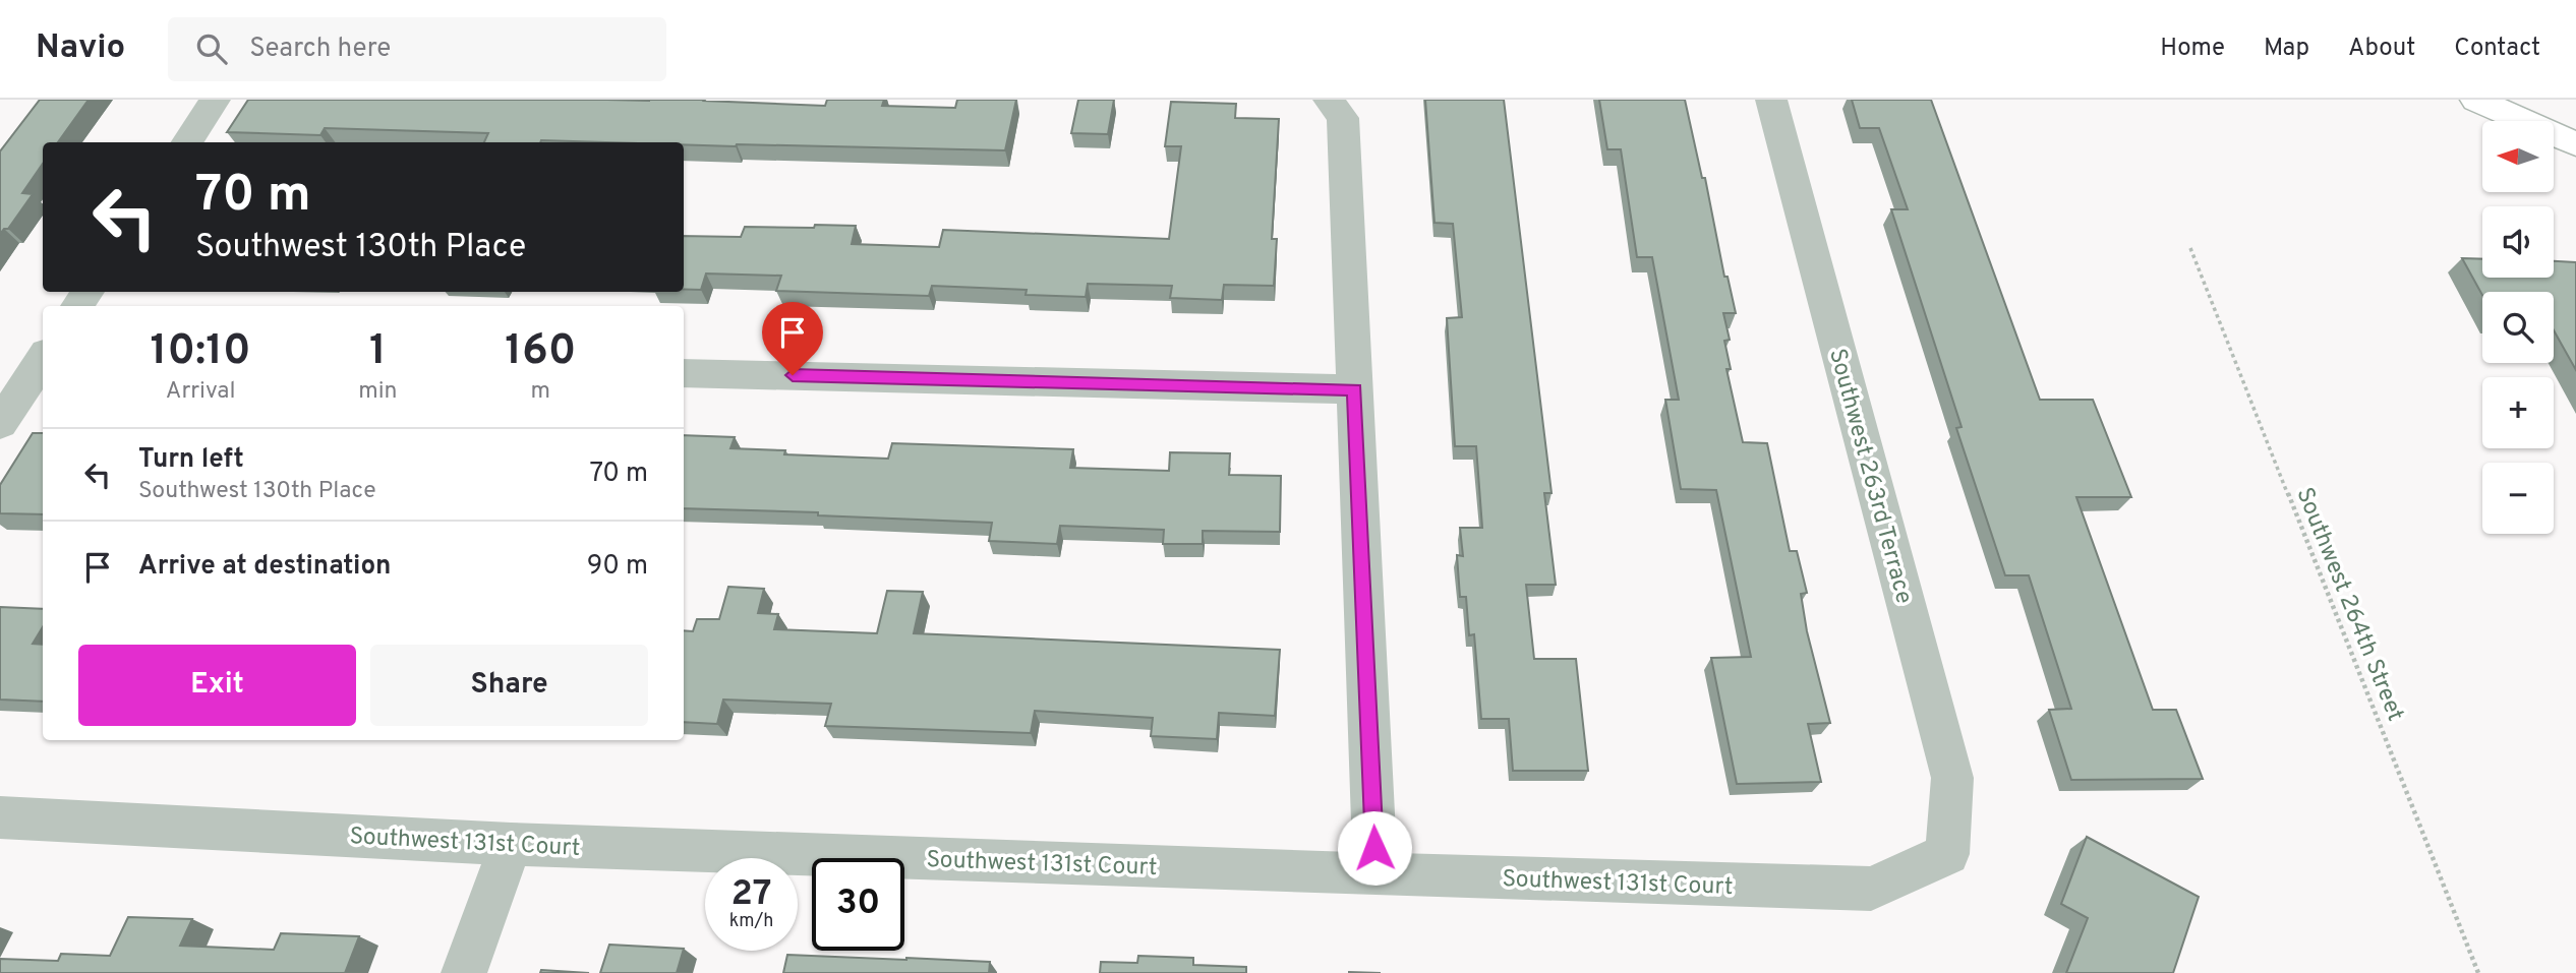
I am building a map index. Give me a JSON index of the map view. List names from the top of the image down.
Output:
{
  "streets": {
    "street": ["Southwest 263rd Terrace", "Southwest 131st Court"],
    "path": ["Southwest 264th Street"]
  },
  "crossings": [
    ["Southwest 263rd Terrace", "Southwest 131st Court"]
  ],
  "north": "left",
  "page": {
    "header": "Navio",
    "search": "Search here",
    "nav": [
      "Home",
      "Map",
      "About",
      "Contact"
    ],
    "map_buttons": ["+", "−"],
    "turn": ["70 m", "Southwest 130th Place"],
    "eta": [
      "10:10",
      "Arrival",
      "1",
      "min",
      "160",
      "m"
    ],
    "list": [
      {
        "name": "Turn left",
        "note": "Southwest 130th Place",
        "value": "70 m"
      },
      {
        "name": "Arrive at destination",
        "value": "90 m"
      }
    ],
    "buttons": ["Exit", "Share"],
    "speed": "27 km/h",
    "limit": "30"
  }
}
